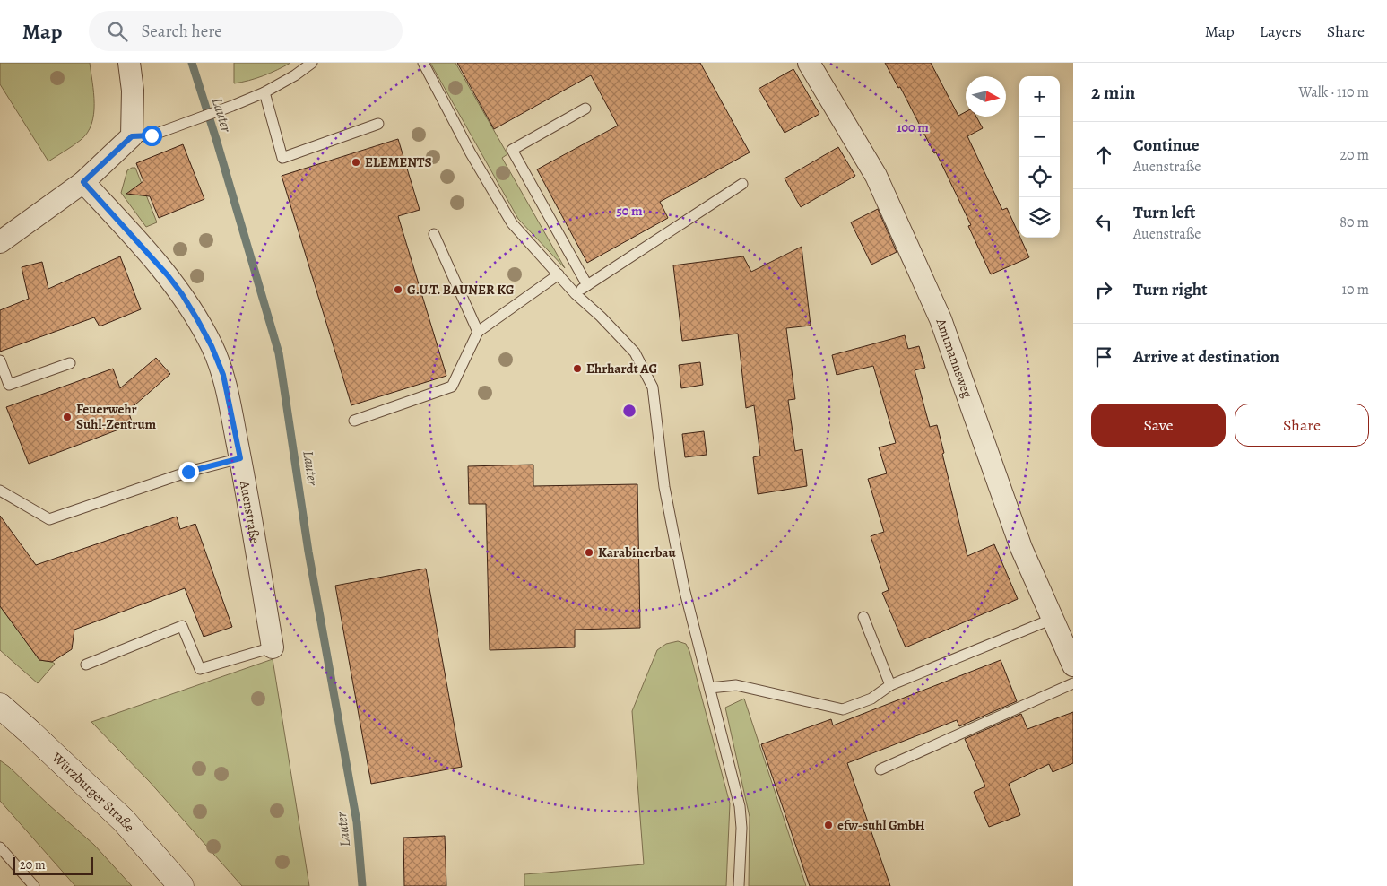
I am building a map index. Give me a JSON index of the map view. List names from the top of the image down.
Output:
{
  "streets": {
    "main road": ["Würzburger Straße"],
    "street": ["Amtmannsweg", "Auenstraße"]
  },
  "water": ["Lauter"],
  "places": [
    "ELEMENTS",
    "G.U.T. BAUNER KG",
    "Ehrhardt AG",
    "Feuerwehr Suhl-Zentrum",
    "Karabinerbau",
    "efw-suhl GmbH"
  ],
  "scale_bar": "20 m",
  "north": "right",
  "page": {
    "header": "Map",
    "search": "Search here",
    "nav": ["Map", "Layers", "Share"],
    "heading": ["2 min", "Walk · 110 m"],
    "map_buttons": ["+", "−"],
    "list": [
      ["Continue", "Auenstraße", "20 m"],
      ["Turn left", "Auenstraße", "80 m"],
      ["Turn right", "10 m"],
      "Arrive at destination"
    ],
    "buttons": ["Save", "Share"],
    "scale": "20 m"
  },
  "rings": ["100 m", "50 m"]
}
